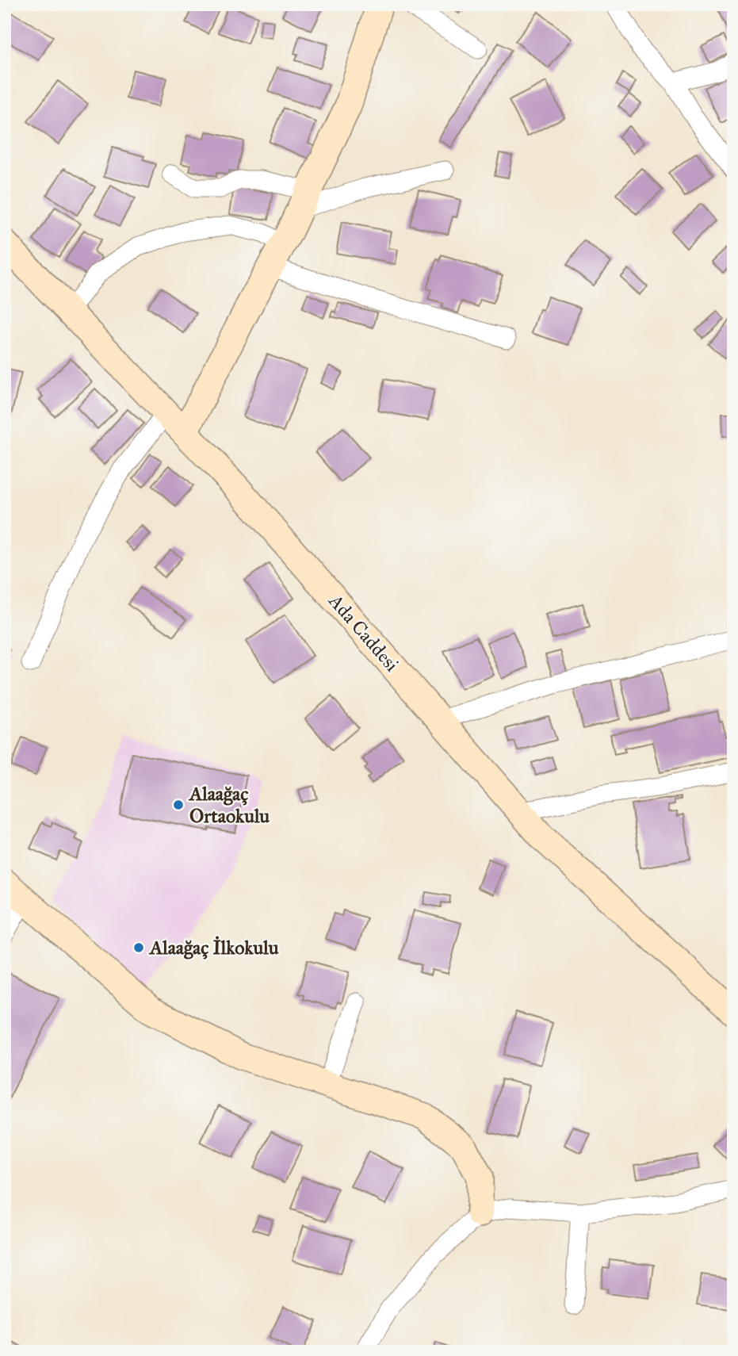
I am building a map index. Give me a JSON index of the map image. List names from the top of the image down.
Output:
{
  "streets": {
    "main road": ["Ada Caddesi"]
  },
  "places": ["Alaağaç Ortaokulu", "Alaağaç İlkokulu"]
}
